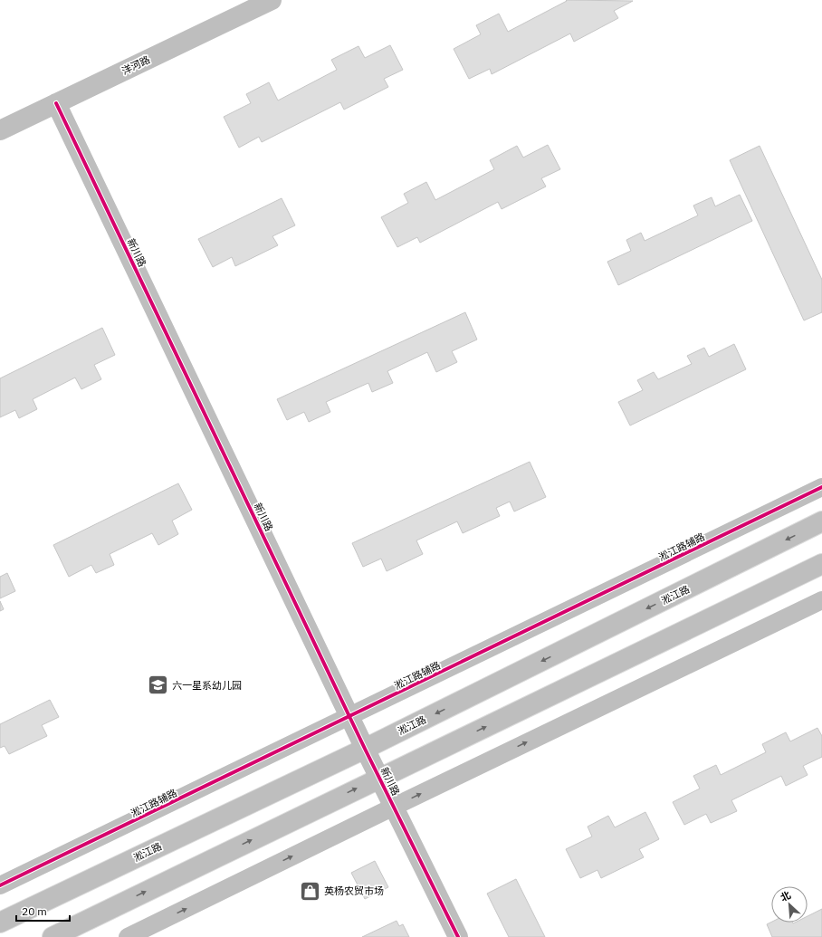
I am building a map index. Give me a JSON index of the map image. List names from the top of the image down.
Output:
{
  "streets": {
    "main road": ["洋河路", "新川路", "淞江路"],
    "street": ["淞江路辅路"]
  },
  "crossings": [
    ["洋河路", "新川路"],
    ["新川路", "淞江路辅路"],
    ["新川路", "淞江路"]
  ],
  "places": {
    "school or university": ["六一星系幼儿园"],
    "shop": ["英杨农贸市场"]
  },
  "scale_bar": "20 m",
  "north": "top left"
}
